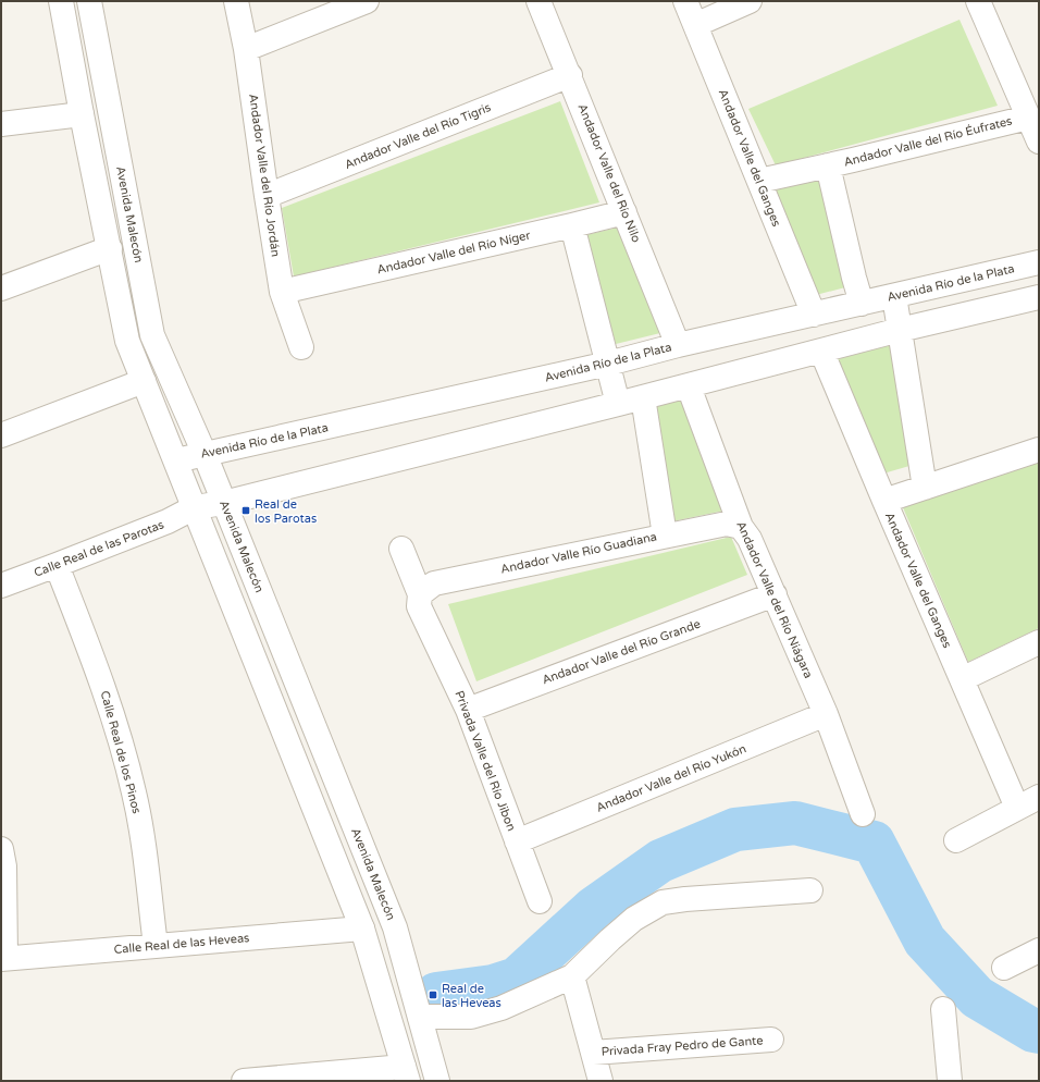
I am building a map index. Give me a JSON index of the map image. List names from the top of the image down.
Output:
{
  "streets": {
    "street": [
      "Andador Valle del Río Tigris",
      "Andador Valle del Río Éufrates",
      "Andador Valle del Ganges",
      "Andador Valle del Río Nilo",
      "Andador Valle del Río Jordán",
      "Avenida Malecón",
      "Andador Valle del Río Níger",
      "Avenida Río de la Plata",
      "Calle Real de las Parotas",
      "Andador Valle Río Guadiana",
      "Andador Valle del Río Niágara",
      "Andador Valle del Río Grande",
      "Calle Real de los Pinos",
      "Privada Valle del Río Jibon",
      "Andador Valle del Río Yukón",
      "Calle Real de las Heveas",
      "Privada Fray Pedro de Gante"
    ]
  },
  "crossings": [
    ["Andador Valle del Río Tigris", "Andador Valle del Río Nilo"],
    ["Andador Valle del Río Tigris", "Andador Valle del Río Jordán"],
    ["Andador Valle del Río Éufrates", "Andador Valle del Ganges"],
    ["Andador Valle del Ganges", "Avenida Río de la Plata"],
    ["Andador Valle del Río Nilo", "Andador Valle del Río Níger"],
    ["Andador Valle del Río Nilo", "Avenida Río de la Plata"],
    ["Andador Valle del Río Jordán", "Andador Valle del Río Níger"],
    ["Avenida Malecón", "Avenida Río de la Plata"],
    ["Calle Real de las Parotas", "Calle Real de los Pinos"],
    ["Andador Valle Río Guadiana", "Andador Valle del Río Niágara"],
    ["Andador Valle Río Guadiana", "Privada Valle del Río Jibon"],
    ["Andador Valle del Río Niágara", "Andador Valle del Río Grande"],
    ["Andador Valle del Río Niágara", "Andador Valle del Río Yukón"],
    ["Andador Valle del Río Grande", "Privada Valle del Río Jibon"],
    ["Calle Real de los Pinos", "Calle Real de las Heveas"],
    ["Privada Valle del Río Jibon", "Andador Valle del Río Yukón"]
  ],
  "places": {
    "transit": ["Real de los Parotas", "Real de las Heveas"]
  }
}
